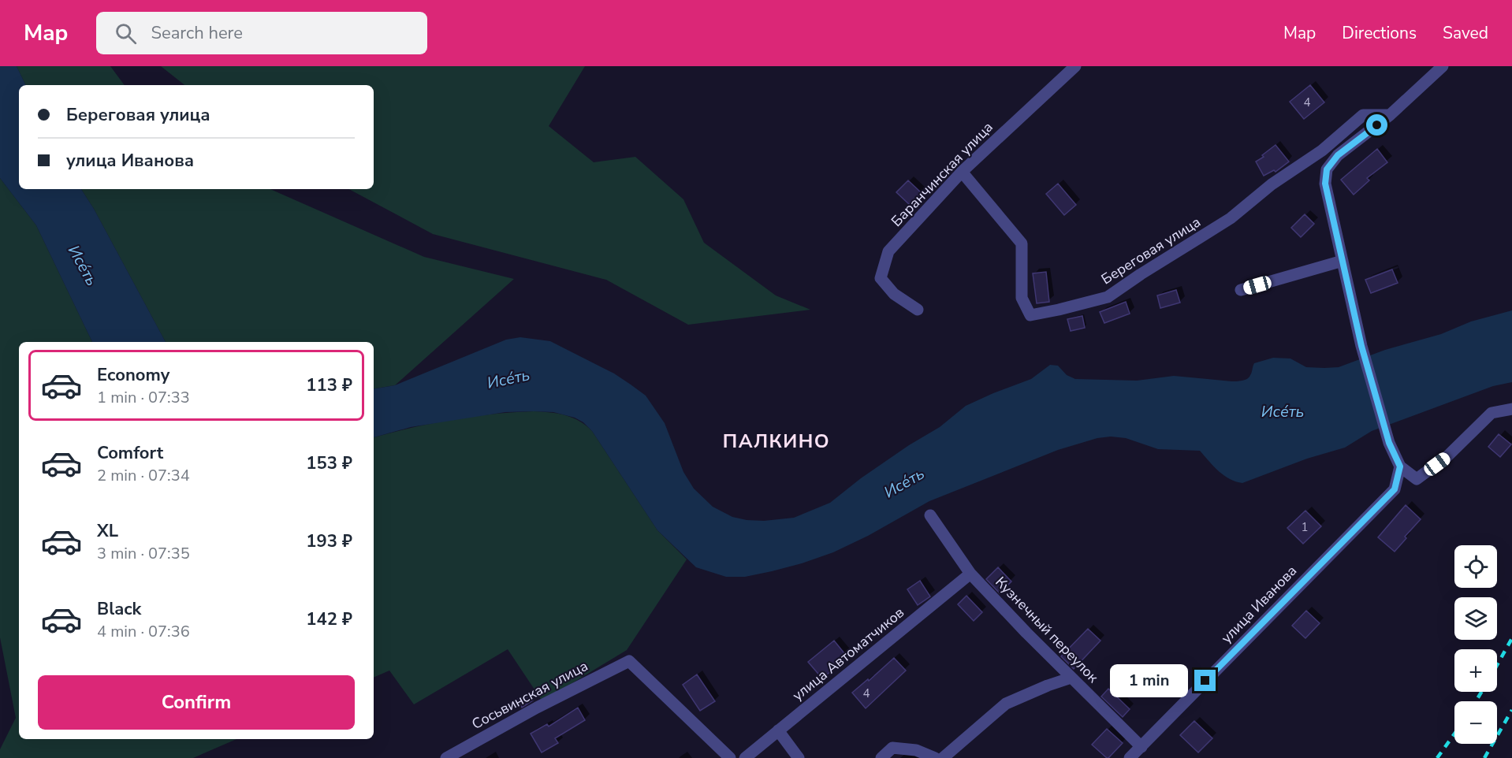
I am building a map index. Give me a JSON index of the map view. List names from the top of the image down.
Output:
{
  "streets": {
    "street": [
      "Баранчинская улица",
      "Береговая улица",
      "улица Иванова",
      "Кузнечный переулок",
      "улица Автоматчиков",
      "Сосьвинская улица"
    ]
  },
  "crossings": [
    ["Баранчинская улица", "Береговая улица"],
    ["улица Иванова", "Кузнечный переулок"],
    ["Кузнечный переулок", "улица Автоматчиков"]
  ],
  "districts": ["ПАЛКИНО"],
  "water": ["Исе́ть"],
  "house_numbers": ["4", "1", "4"],
  "page": {
    "header": "Map",
    "search": "Search here",
    "nav": ["Map", "Directions", "Saved"],
    "banner": ["Береговая улица", "улица Иванова"],
    "list": [
      {
        "name": "Economy",
        "note": "1 min · 07:33",
        "value": "113 ₽"
      },
      {
        "name": "Comfort",
        "note": "2 min · 07:34",
        "value": "153 ₽"
      },
      {
        "name": "XL",
        "note": "3 min · 07:35",
        "value": "193 ₽"
      },
      {
        "name": "Black",
        "note": "4 min · 07:36",
        "value": "142 ₽"
      }
    ],
    "map_buttons": ["+", "−"],
    "bubble": "1 min",
    "buttons": "Confirm"
  }
}
